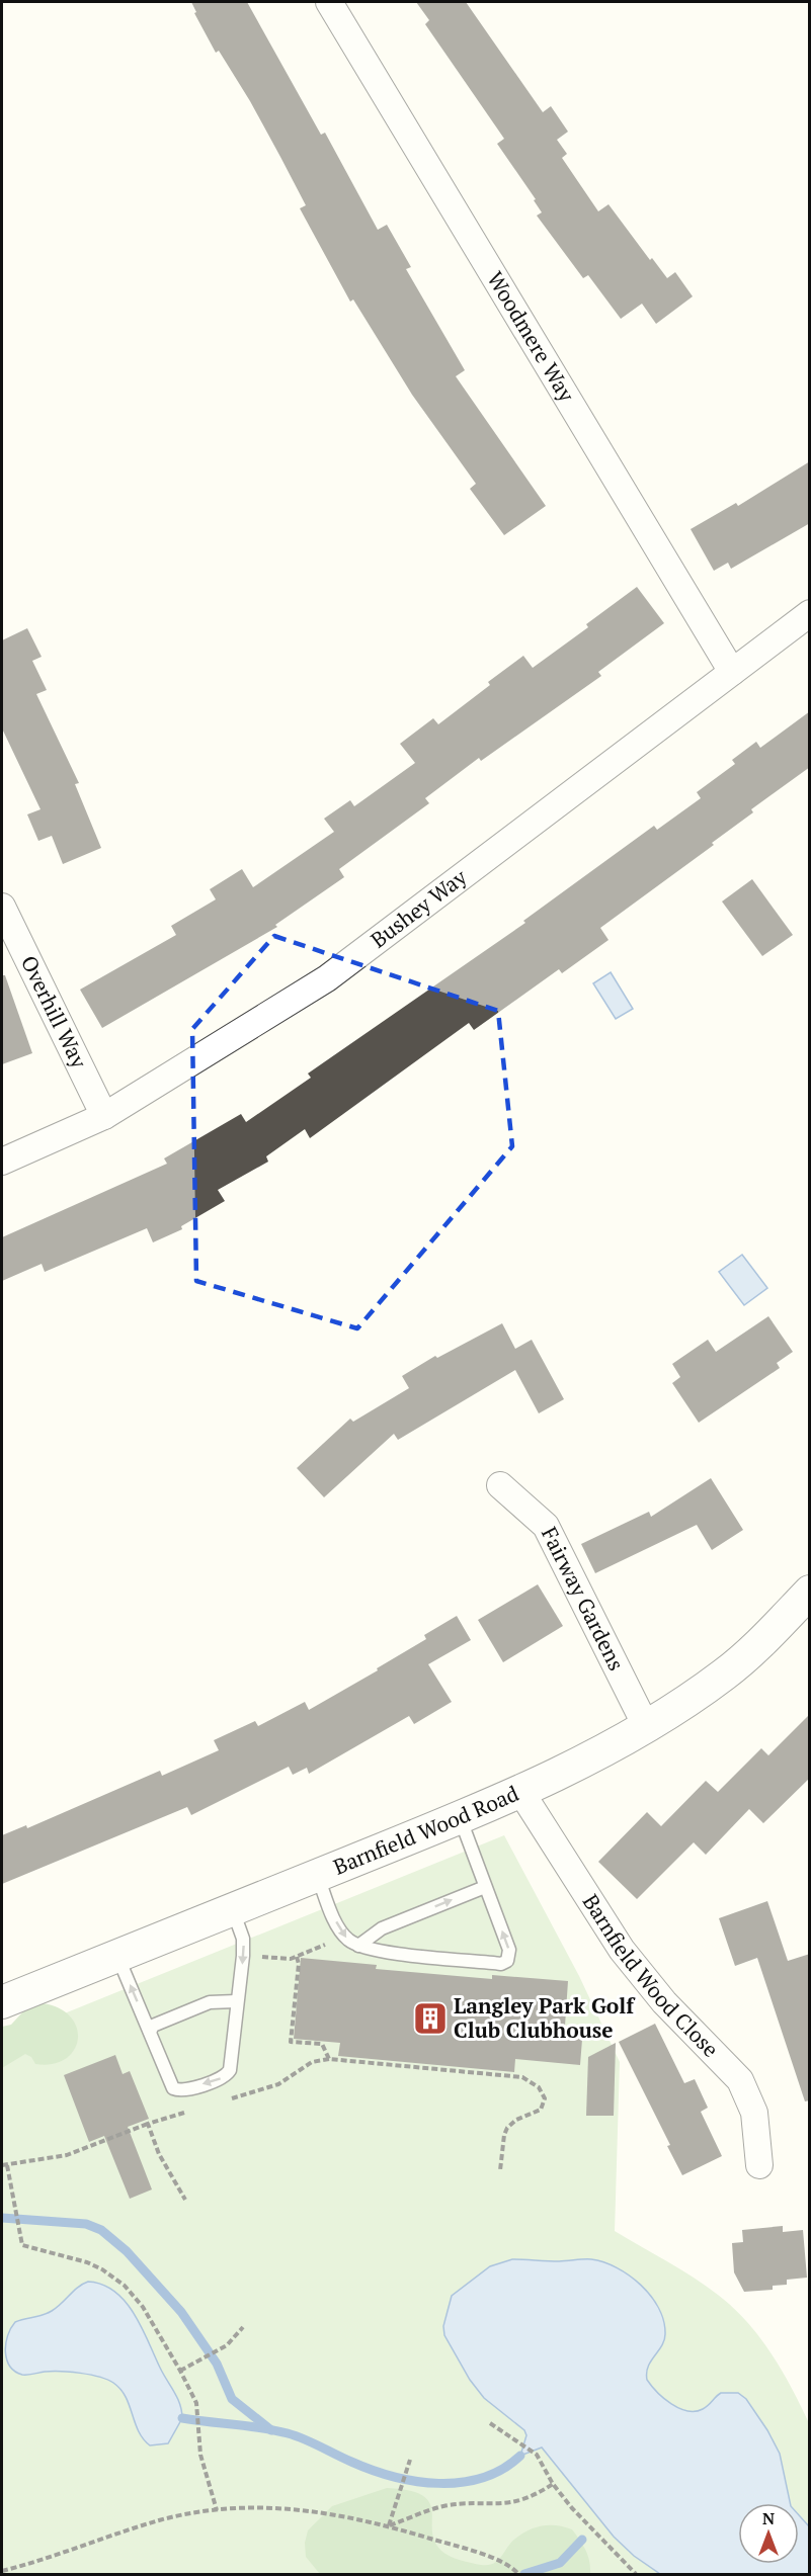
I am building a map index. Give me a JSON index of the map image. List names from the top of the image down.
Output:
{
  "streets": {
    "street": [
      "Woodmere Way",
      "Bushey Way",
      "Overhill Way",
      "Fairway Gardens",
      "Barnfield Wood Road",
      "Barnfield Wood Close"
    ]
  },
  "crossings": [
    ["Woodmere Way", "Bushey Way"],
    ["Bushey Way", "Overhill Way"],
    ["Fairway Gardens", "Barnfield Wood Road"],
    ["Barnfield Wood Road", "Barnfield Wood Close"]
  ],
  "places": {
    "building": ["Langley Park Golf Club Clubhouse"]
  },
  "north": "top"
}
